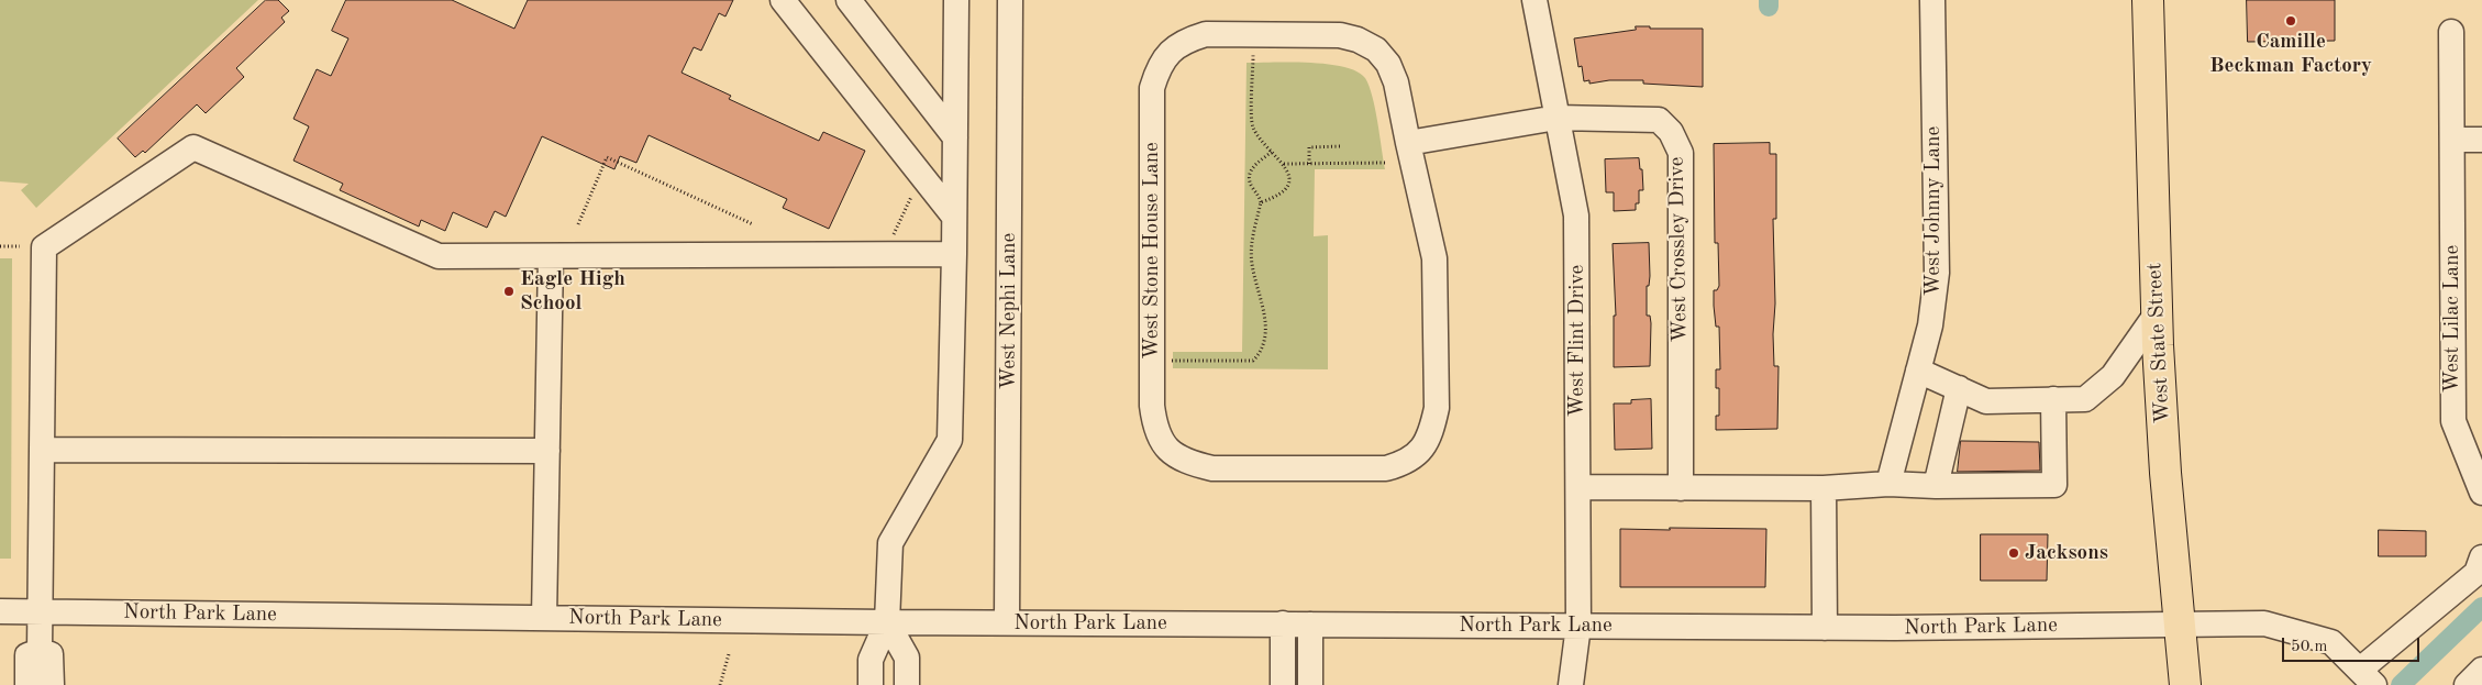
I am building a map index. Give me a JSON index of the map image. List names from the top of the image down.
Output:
{
  "streets": {
    "main road": ["West State Street"],
    "street": [
      "West Johnny Lane",
      "West Crossley Drive",
      "West Stone House Lane",
      "West Nephi Lane",
      "West Lilac Lane",
      "West Flint Drive",
      "North Park Lane"
    ]
  },
  "crossings": [
    ["West Crossley Drive", "West Flint Drive"],
    ["West Nephi Lane", "North Park Lane"],
    ["West Flint Drive", "North Park Lane"],
    ["West State Street", "North Park Lane"]
  ],
  "places": ["Camille Beckman Factory", "Eagle High School", "Jacksons"],
  "scale_bar": "50 m"
}
